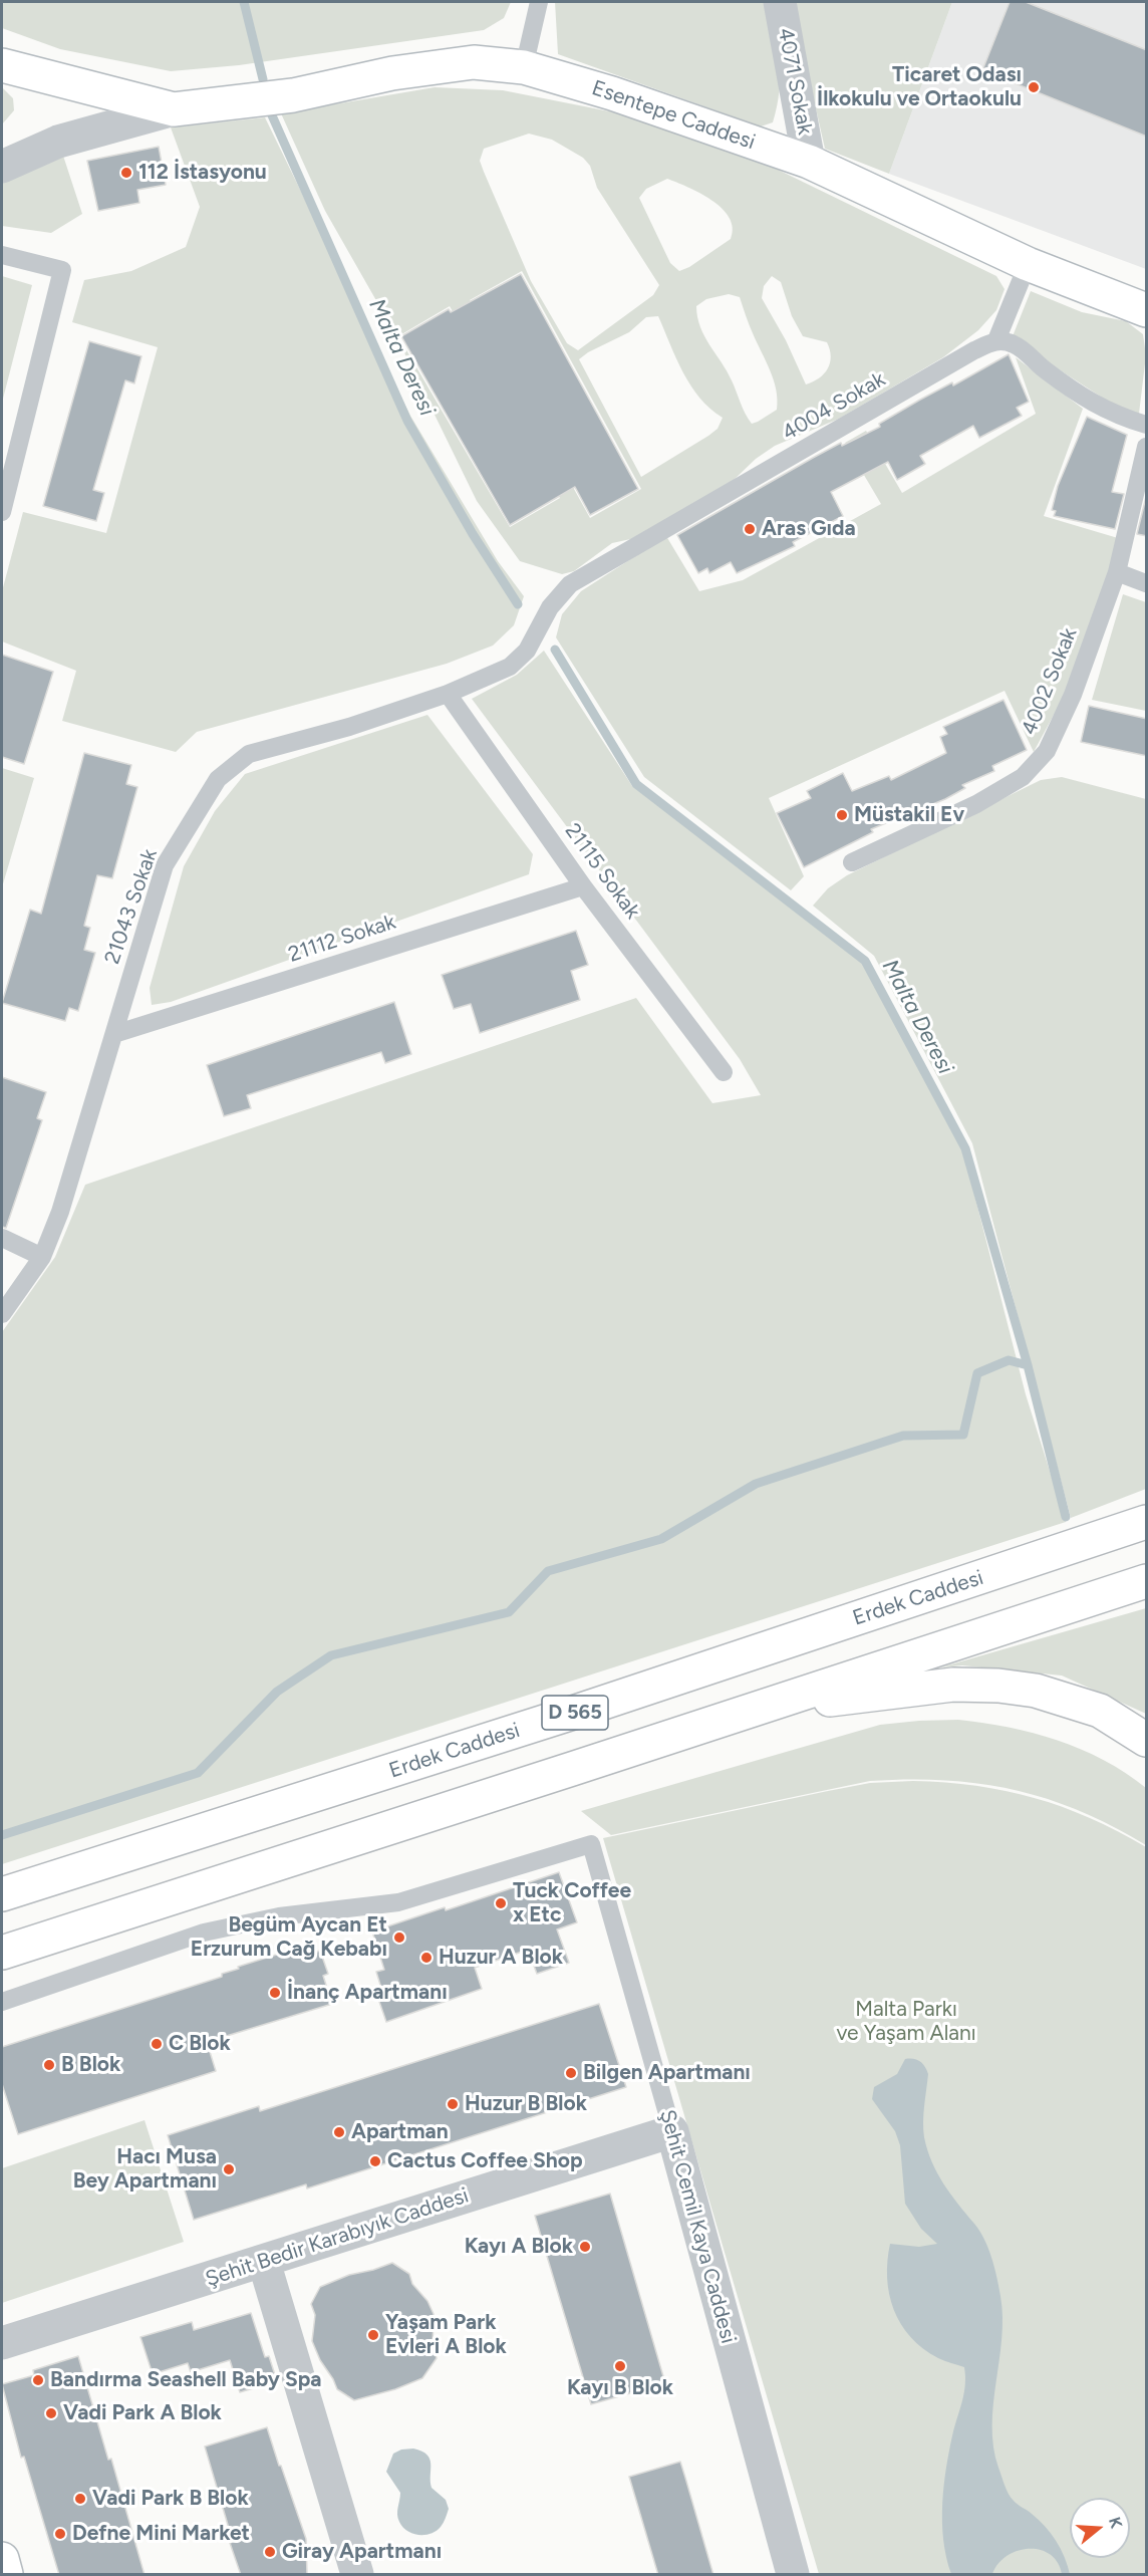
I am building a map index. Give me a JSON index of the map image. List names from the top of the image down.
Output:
{
  "streets": {
    "main road": ["Esentepe Caddesi", "Erdek Caddesi", "D 565"],
    "street": ["4071 Sokak", "Şehit Cemil Kaya Caddesi", "Şehit Bedir Karabıyık Caddesi"],
    "lane": [
      "4004 Sokak",
      "4002 Sokak",
      "21115 Sokak",
      "21043 Sokak",
      "21112 Sokak"
    ]
  },
  "crossings": [
    ["4071 Sokak", "Esentepe Caddesi"],
    ["4004 Sokak", "21043 Sokak"],
    ["21115 Sokak", "21043 Sokak"],
    ["21115 Sokak", "21112 Sokak"],
    ["21043 Sokak", "21112 Sokak"],
    ["Şehit Cemil Kaya Caddesi", "Şehit Bedir Karabıyık Caddesi"]
  ],
  "water": ["Malta Deresi"],
  "parks": ["Malta Parkı ve Yaşam Alanı"],
  "places": [
    "Ticaret Odası İlkokulu ve Ortaokulu",
    "112 İstasyonu",
    "Aras Gıda",
    "Müstakil Ev",
    "Tuck Coffee x Etc",
    "Begüm Aycan Et Erzurum Cağ Kebabı",
    "Huzur A Blok",
    "İnanç Apartmanı",
    "C Blok",
    "B Blok",
    "Bilgen Apartmanı",
    "Huzur B Blok",
    "Apartman",
    "Cactus Coffee Shop",
    "Hacı Musa Bey Apartmanı",
    "Kayı A Blok",
    "Yaşam Park Evleri A Blok",
    "Kayı B Blok",
    "Bandırma Seashell Baby Spa",
    "Vadi Park A Blok",
    "Vadi Park B Blok",
    "Defne Mini Market",
    "Giray Apartmanı"
  ],
  "north": "right"
}
